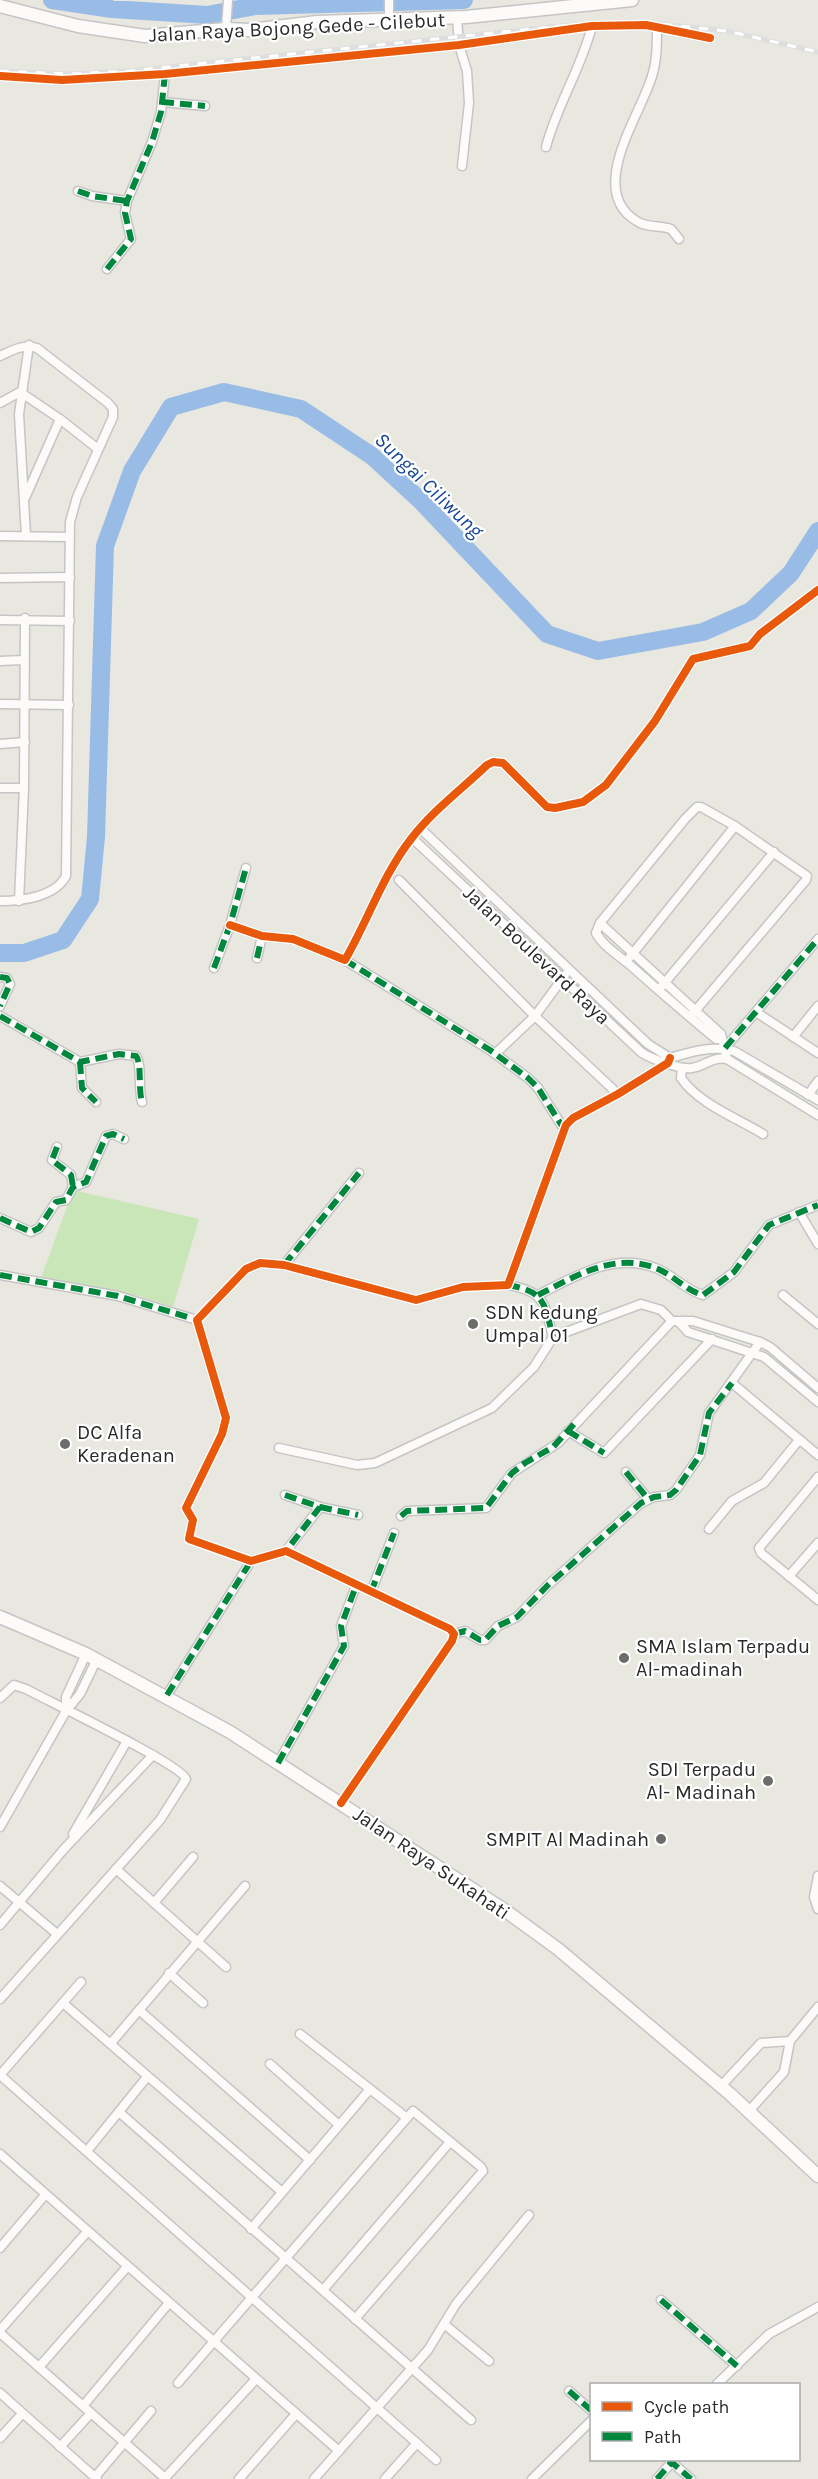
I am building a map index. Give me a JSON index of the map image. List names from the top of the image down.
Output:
{
  "streets": {
    "main road": ["Jalan Raya Bojong Gede - Cilebut", "Jalan Raya Sukahati"],
    "street": ["Jalan Boulevard Raya"]
  },
  "water": ["Sungai Ciliwung"],
  "places": [
    "SDN kedung Umpal 01",
    "DC Alfa Keradenan",
    "SMA Islam Terpadu Al-madinah",
    "SDI Terpadu Al- Madinah",
    "SMPIT Al Madinah"
  ],
  "legend": ["Cycle path", "Path"]
}
